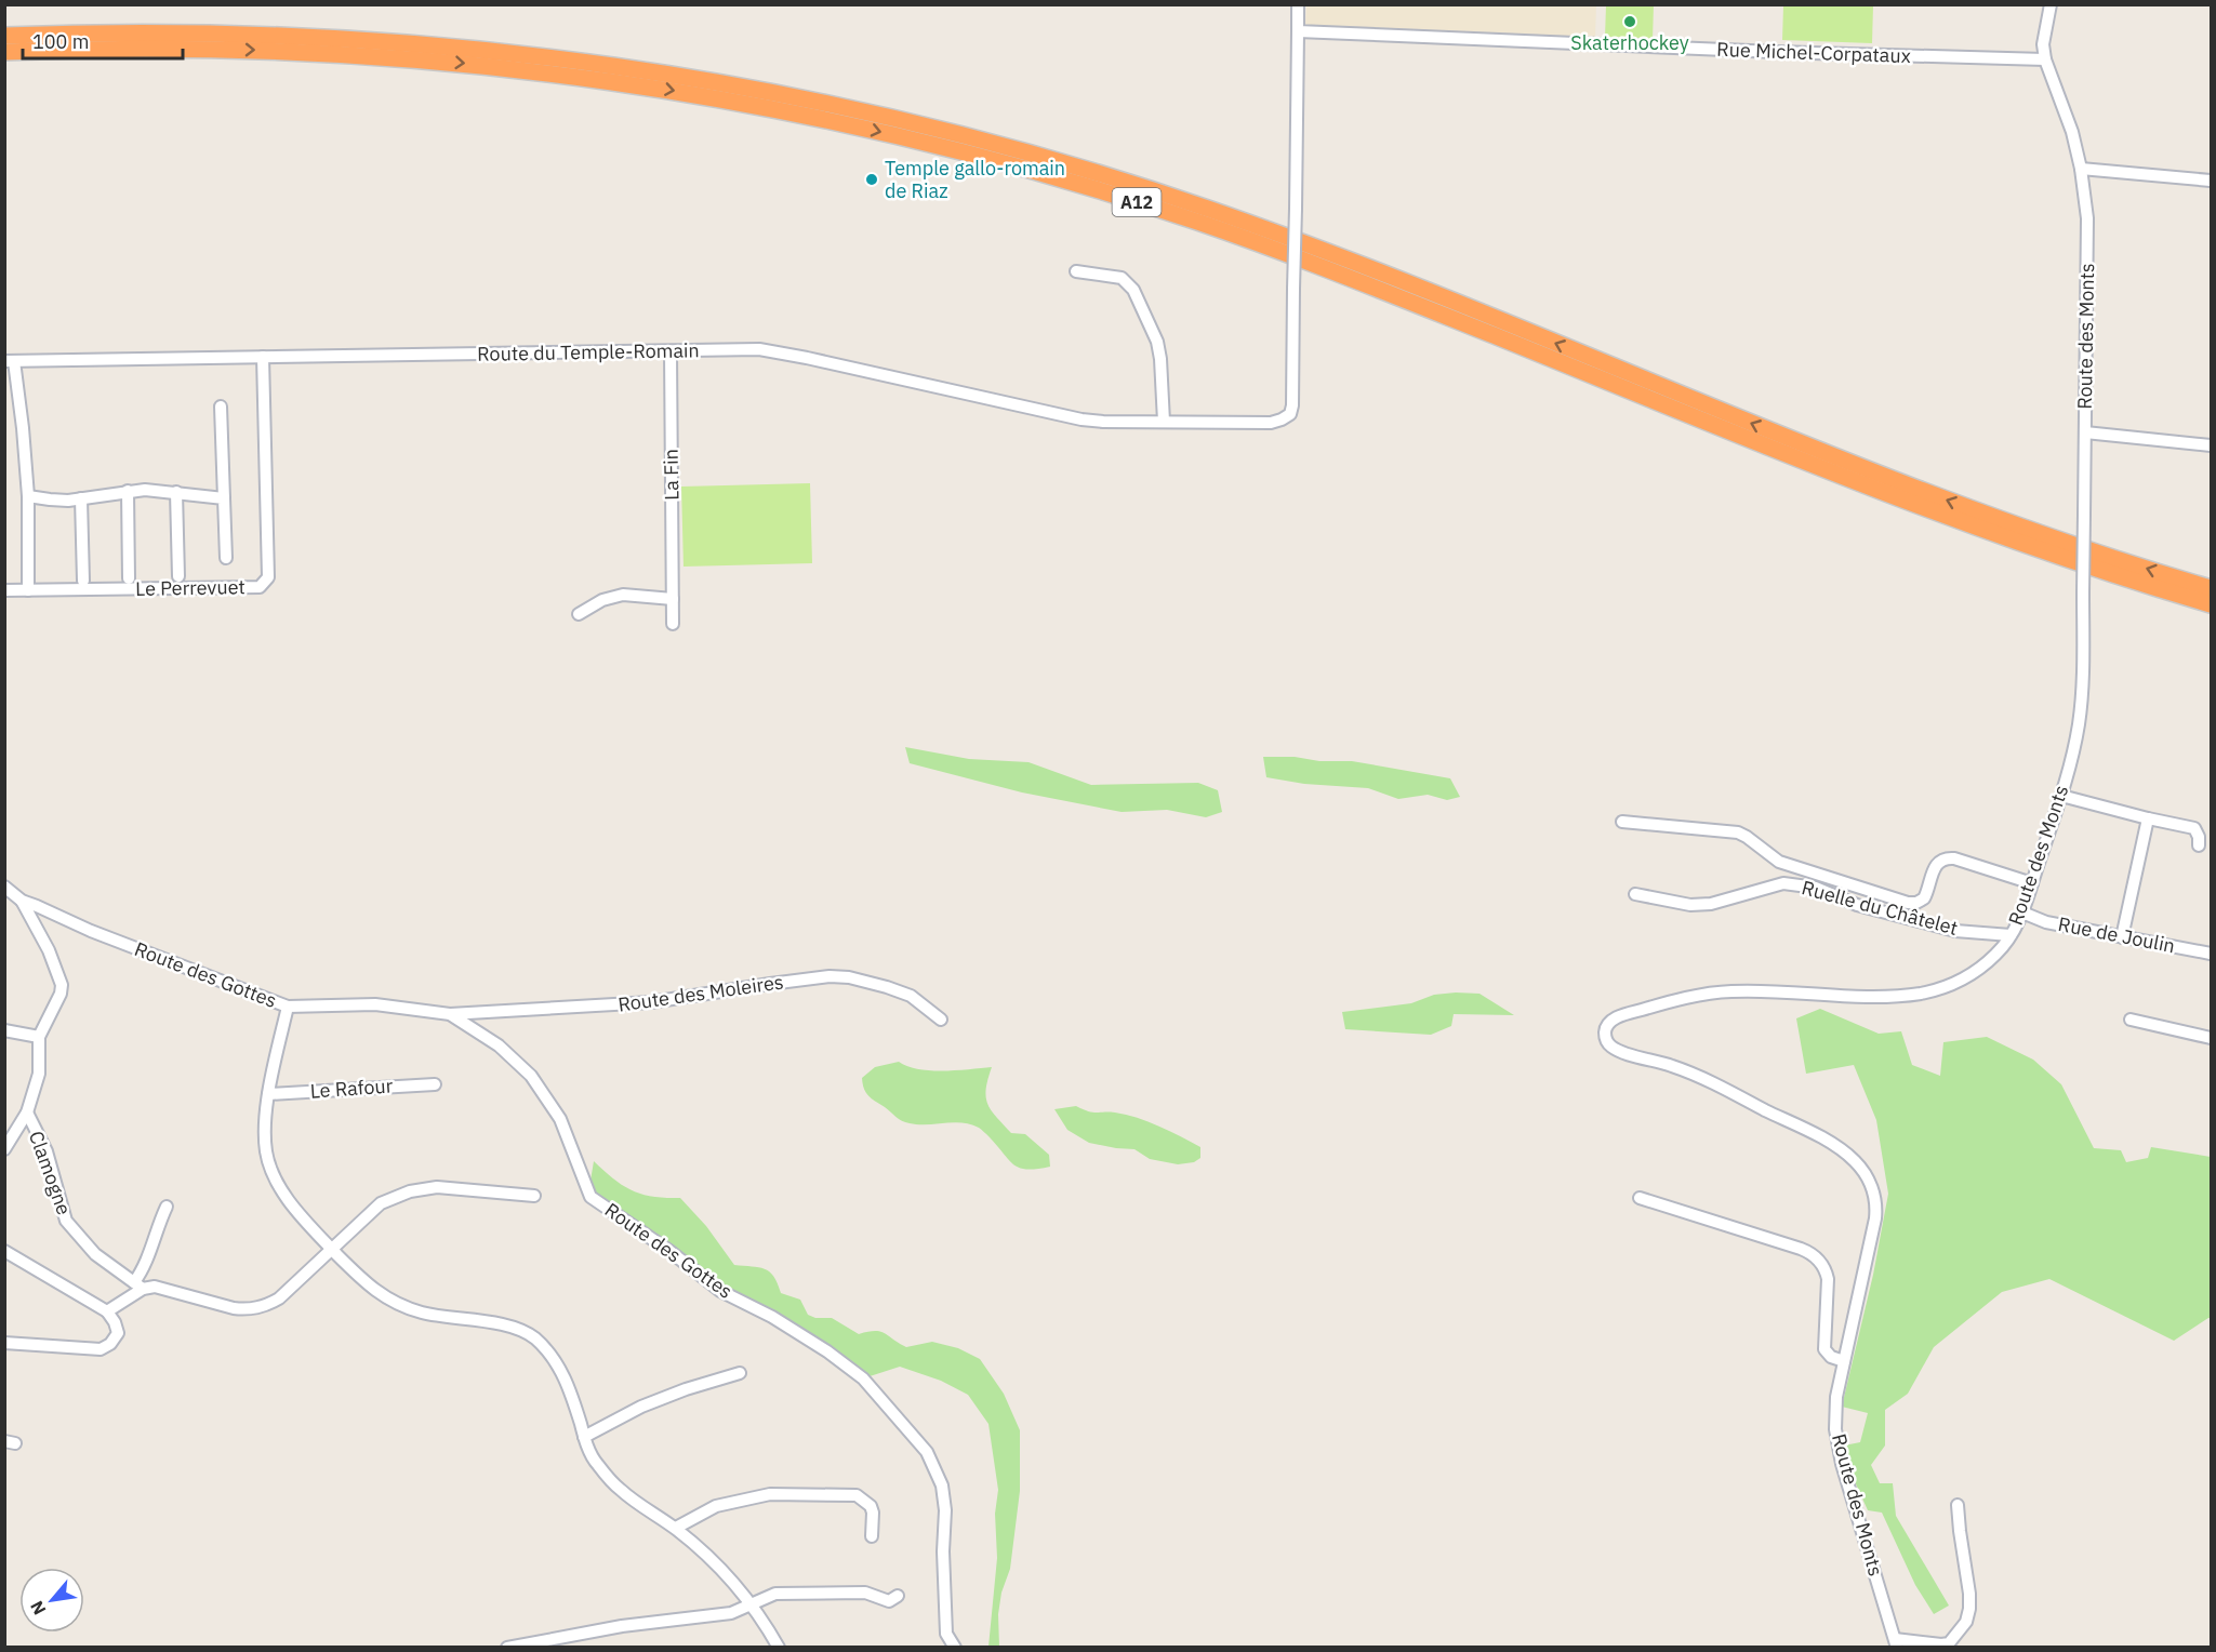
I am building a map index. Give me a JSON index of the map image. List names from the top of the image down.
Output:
{
  "streets": {
    "highway": ["A12"],
    "street": [
      "Rue Michel-Corpataux",
      "Route des Monts",
      "Route du Temple-Romain",
      "La Fin",
      "Le Perrevuet",
      "Ruelle du Châtelet",
      "Rue de Joulin",
      "Route des Gottes",
      "Route des Moleires",
      "Le Rafour",
      "Clamogne"
    ]
  },
  "crossings": [
    ["Rue Michel-Corpataux", "Route des Monts"],
    ["Rue Michel-Corpataux", "Route du Temple-Romain"],
    ["Route des Monts", "Ruelle du Châtelet"],
    ["Route des Monts", "Rue de Joulin"],
    ["Route du Temple-Romain", "La Fin"],
    ["Route du Temple-Romain", "Le Perrevuet"],
    ["Route des Gottes", "Route des Moleires"]
  ],
  "places": ["Skaterhockey", "Temple gallo-romain de Riaz"],
  "scale_bar": "100 m",
  "north": "bottom left"
}
